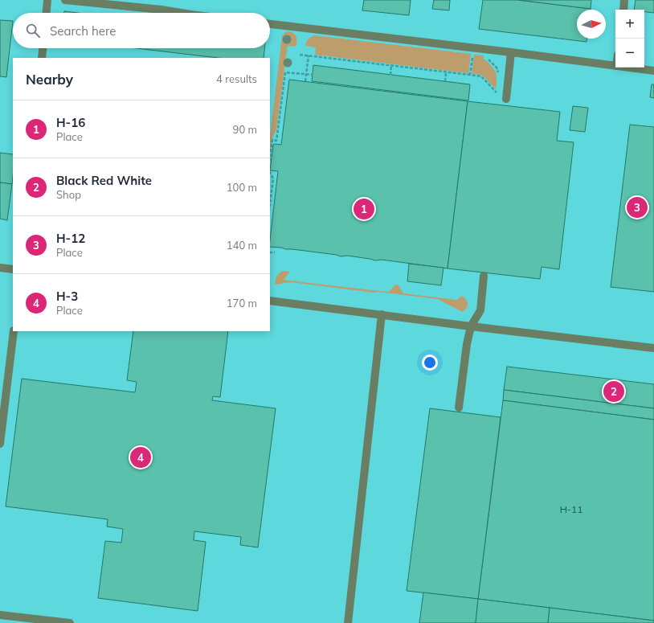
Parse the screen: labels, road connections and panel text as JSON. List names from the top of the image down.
{
  "house_numbers": ["H-11"],
  "north": "right",
  "page": {
    "map_buttons": ["+", "−"],
    "search": "Search here",
    "heading": ["Nearby", "4 results"],
    "list": [
      {
        "mark": "1",
        "name": "H-16",
        "note": "Place",
        "value": "90 m"
      },
      {
        "mark": "2",
        "name": "Black Red White",
        "note": "Shop",
        "value": "100 m"
      },
      {
        "mark": "3",
        "name": "H-12",
        "note": "Place",
        "value": "140 m"
      },
      {
        "mark": "4",
        "name": "H-3",
        "note": "Place",
        "value": "170 m"
      }
    ],
    "pins": [
      "3",
      "1",
      "2",
      "4"
    ]
  }
}
